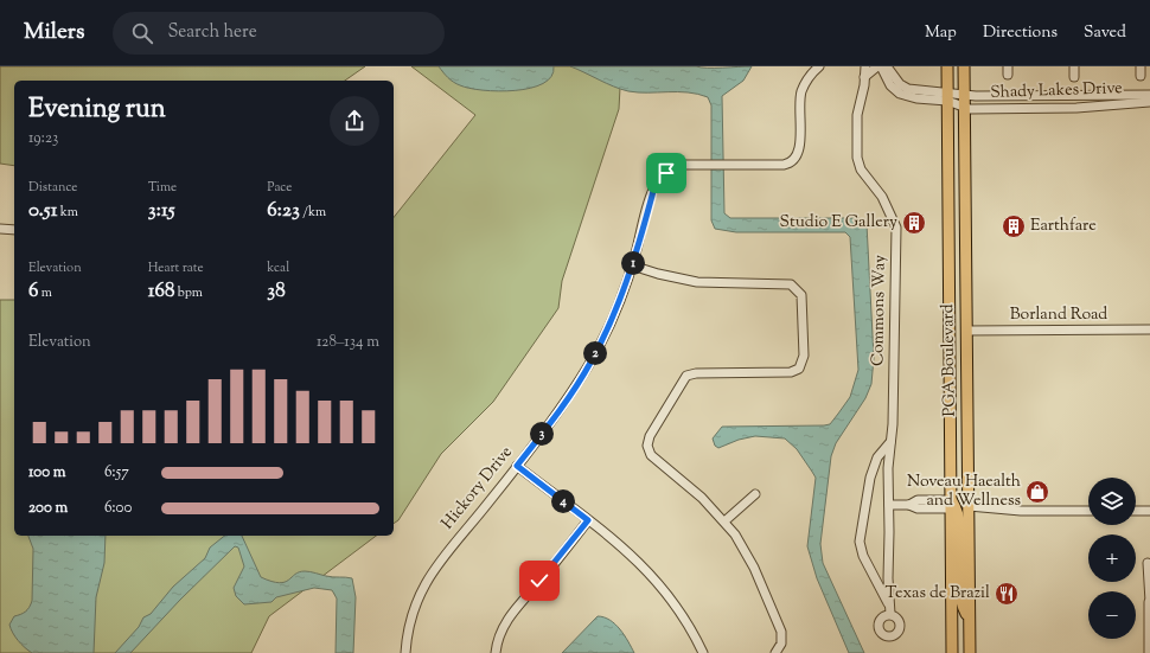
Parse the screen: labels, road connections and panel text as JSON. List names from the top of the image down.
{
  "streets": {
    "main road": ["PGA Boulevard"],
    "street": [
      "Shady Lakes Drive",
      "Commons Way",
      "Borland Road",
      "Hickory Drive"
    ]
  },
  "crossings": [
    ["Shady Lakes Drive", "PGA Boulevard"],
    ["Borland Road", "PGA Boulevard"]
  ],
  "places": {
    "building": ["Studio E Gallery", "Earthfare"],
    "shop": ["Noveau Haealth and Wellness"],
    "restaurant": ["Texas de Brazil"]
  },
  "page": {
    "header": "Milers",
    "search": "Search here",
    "nav": ["Map", "Directions", "Saved"],
    "heading": ["Evening run", "19:23"],
    "stats": [
      ["Distance", "0.51 km"],
      ["Time", "3:15"],
      ["Pace", "6:23 /km"],
      ["Elevation", "6 m"],
      ["Heart rate", "168 bpm"],
      ["kcal", "38"]
    ],
    "pins": [
      "1",
      "2",
      "3",
      "4"
    ],
    "chart": ["Elevation", "128–134 m"],
    "list": [
      {
        "name": "100 m",
        "note": "6:57"
      },
      {
        "name": "200 m",
        "note": "6:00"
      }
    ],
    "map_buttons": ["+", "−"]
  }
}
